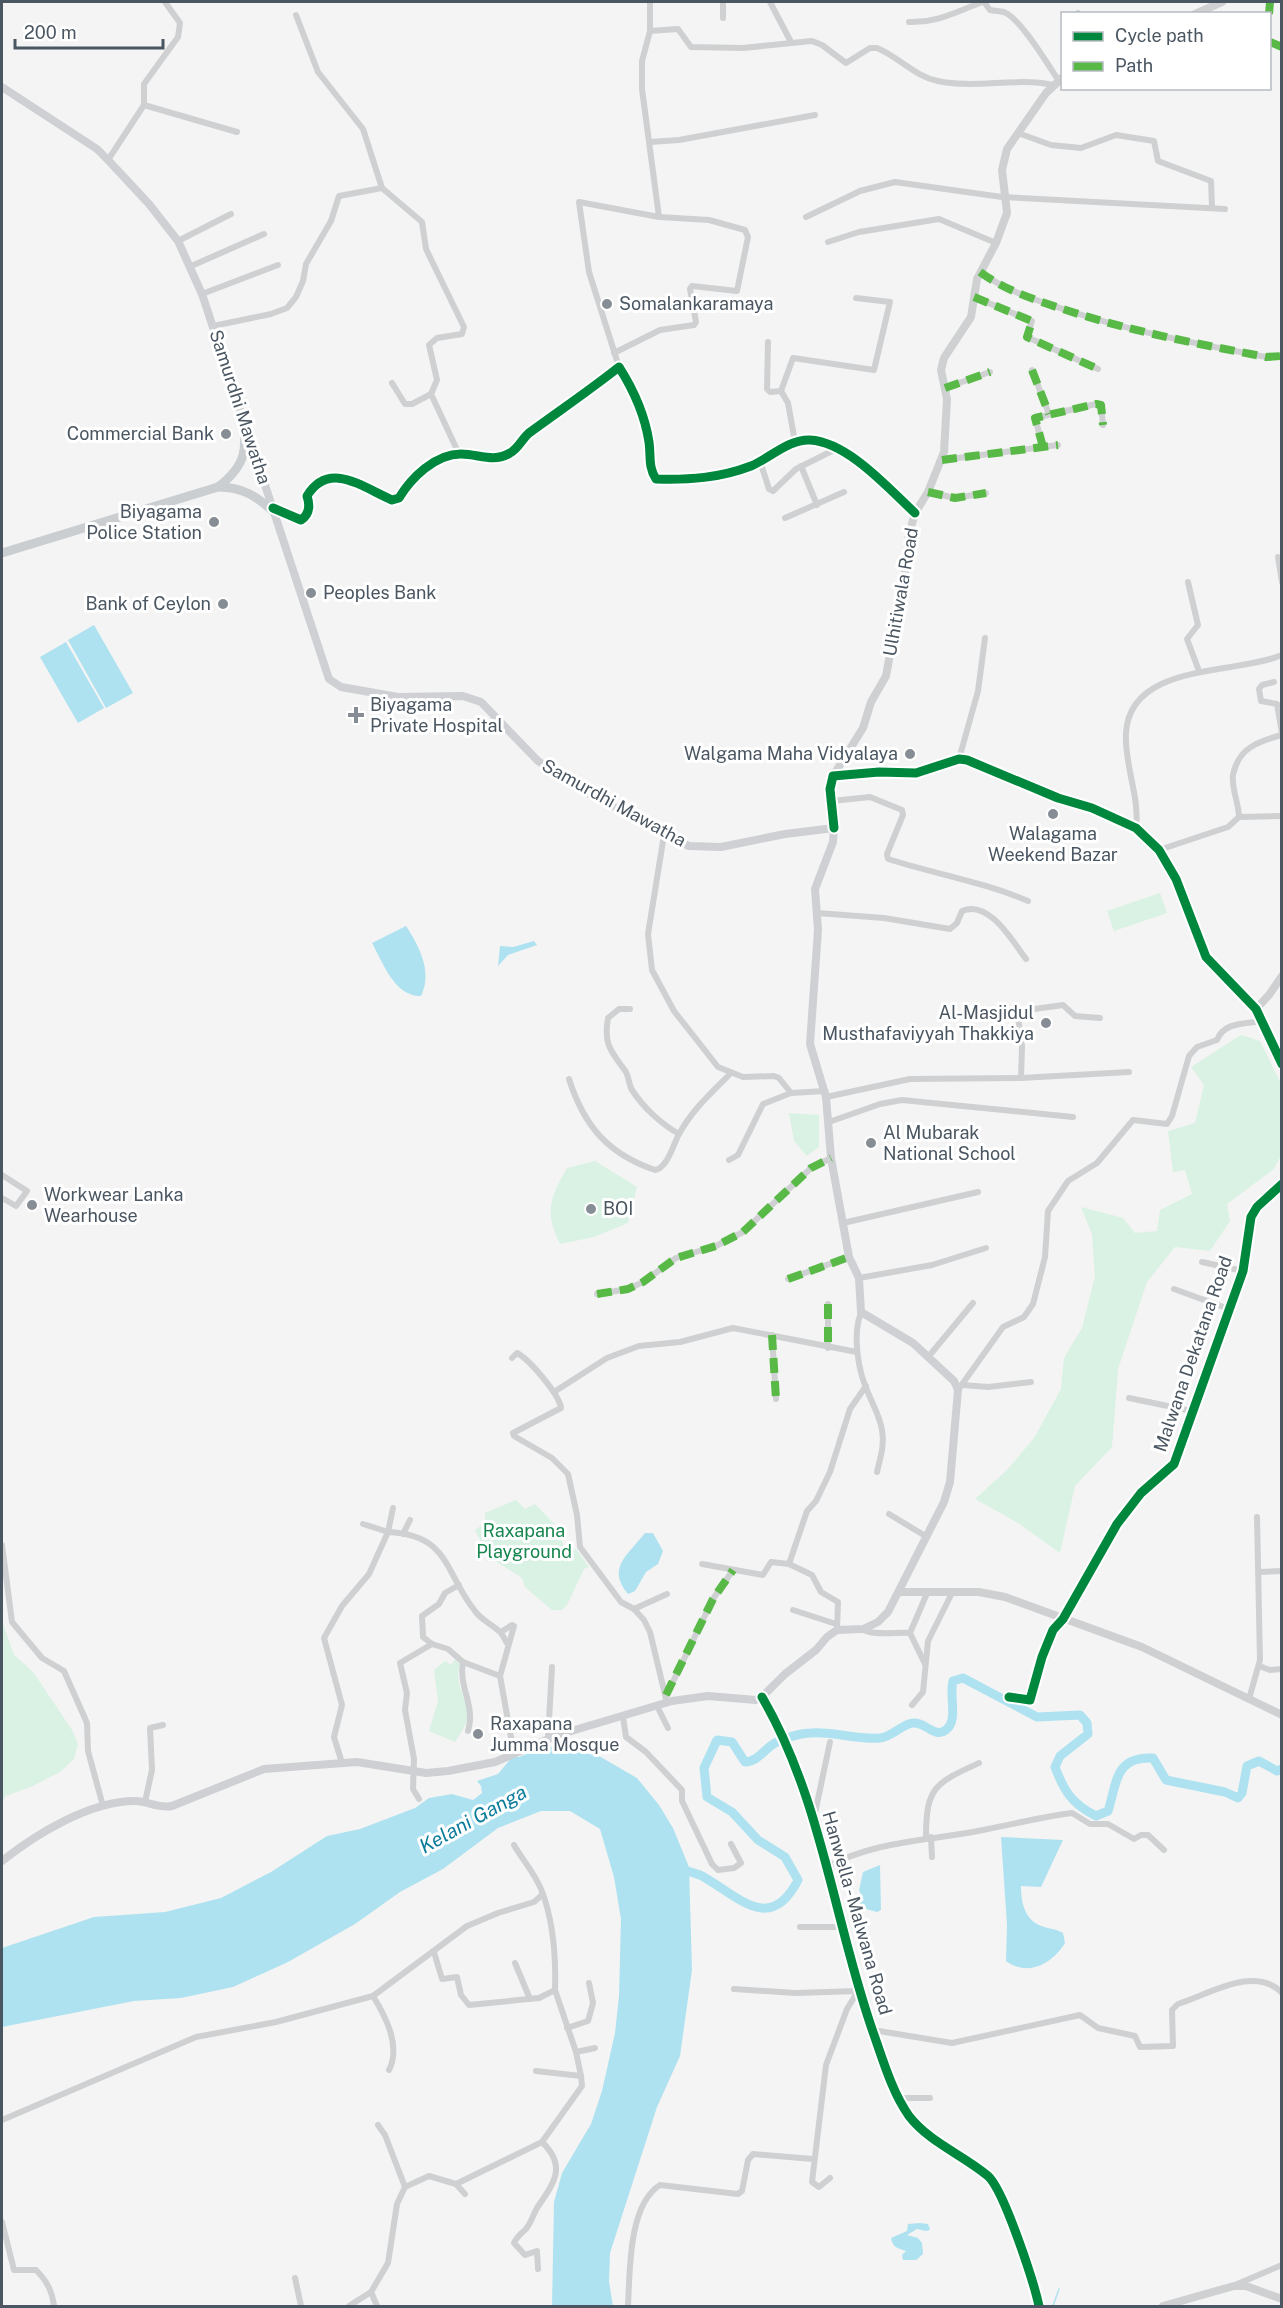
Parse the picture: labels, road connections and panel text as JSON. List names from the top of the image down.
{
  "streets": {
    "main road": ["Samurdhi Mawatha"],
    "street": ["Ulhitiwala Road", "Malwana Dekatana Road", "Hanwella - Malwana Road"]
  },
  "water": ["Kelani Ganga"],
  "parks": ["Raxapana Playground"],
  "places": {
    "other": [
      "Somalankaramaya",
      "Commercial Bank",
      "Biyagama Police Station",
      "Peoples Bank",
      "Bank of Ceylon",
      "Walgama Maha Vidyalaya",
      "Walagama Weekend Bazar",
      "Al-Masjidul Musthafaviyyah Thakkiya",
      "Al Mubarak National School",
      "Workwear Lanka Wearhouse",
      "BOI",
      "Raxapana Jumma Mosque"
    ],
    "health": ["Biyagama Private Hospital"]
  },
  "legend": ["Cycle path", "Path"],
  "scale_bar": "200 m"
}
